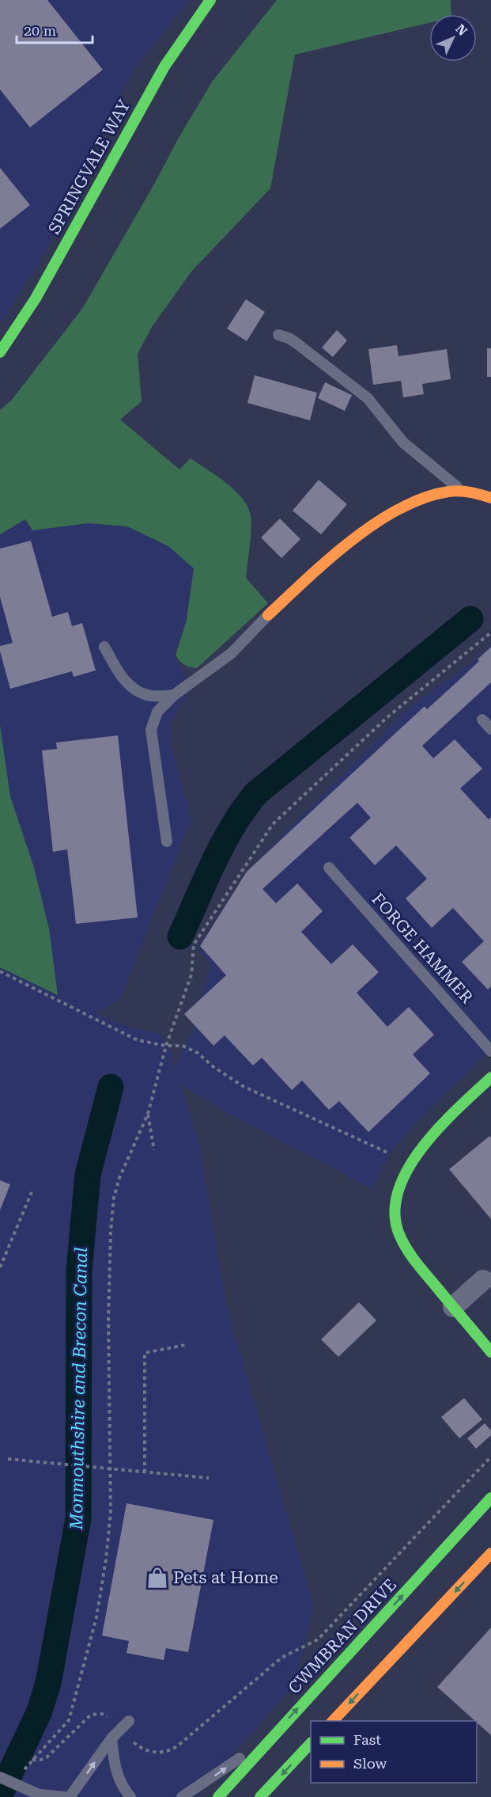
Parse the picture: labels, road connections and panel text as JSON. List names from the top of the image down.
{
  "streets": {
    "street": ["SPRINGVALE WAY", "CWMBRAN DRIVE"],
    "lane": ["FORGE HAMMER"]
  },
  "water": ["Monmouthshire and Brecon Canal"],
  "places": {
    "shop": ["Pets at Home"]
  },
  "legend": ["Fast", "Slow"],
  "scale_bar": "20 m",
  "north": "top right"
}
